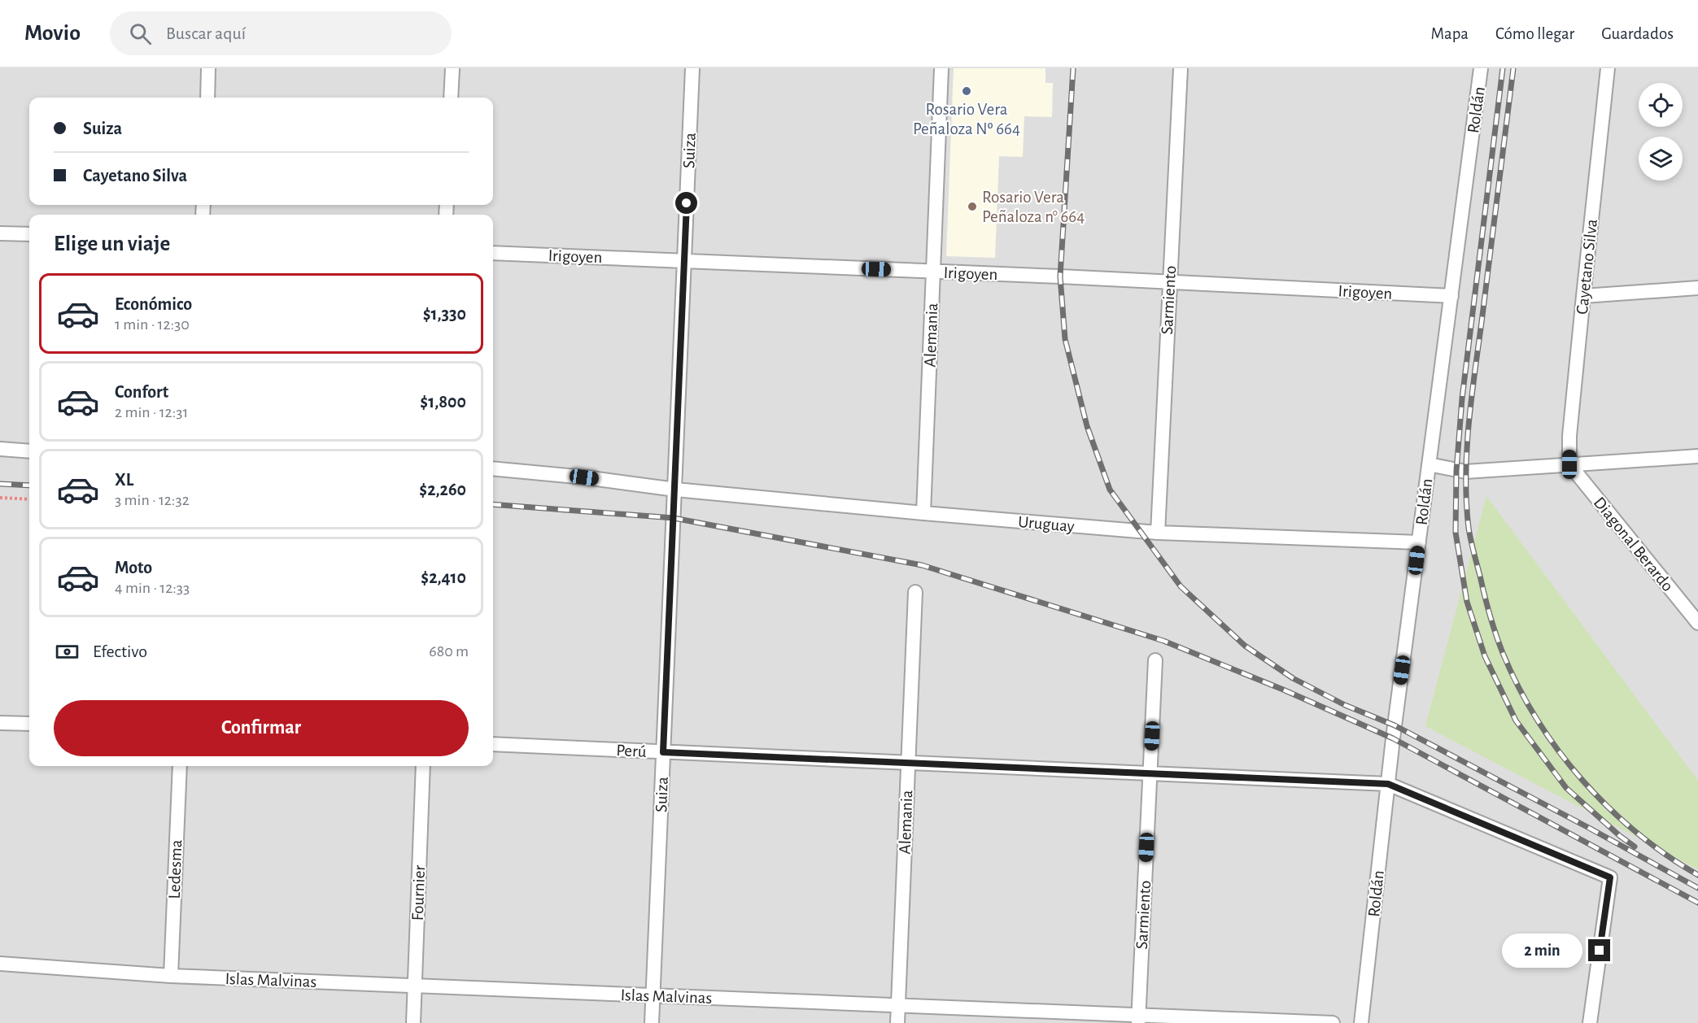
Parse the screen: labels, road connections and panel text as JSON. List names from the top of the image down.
{
  "streets": {
    "street": [
      "Roldán",
      "Suiza",
      "Irigoyen",
      "Cayetano Silva",
      "Sarmiento",
      "Alemania",
      "Uruguay",
      "Diagonal Berardo",
      "Perú",
      "Ledesma",
      "Fournier",
      "Islas Malvinas"
    ]
  },
  "crossings": [
    ["Roldán", "Irigoyen"],
    ["Roldán", "Uruguay"],
    ["Roldán", "Perú"],
    ["Suiza", "Irigoyen"],
    ["Suiza", "Uruguay"],
    ["Suiza", "Perú"],
    ["Suiza", "Islas Malvinas"],
    ["Irigoyen", "Sarmiento"],
    ["Irigoyen", "Alemania"],
    ["Cayetano Silva", "Diagonal Berardo"],
    ["Sarmiento", "Uruguay"],
    ["Sarmiento", "Perú"],
    ["Sarmiento", "Islas Malvinas"],
    ["Alemania", "Uruguay"],
    ["Alemania", "Perú"],
    ["Alemania", "Islas Malvinas"],
    ["Ledesma", "Islas Malvinas"],
    ["Fournier", "Islas Malvinas"]
  ],
  "places": ["Rosario Vera Peñaloza Nº 664", "Rosario Vera Peñaloza n° 664"],
  "page": {
    "header": "Movio",
    "search": "Buscar aquí",
    "nav": ["Mapa", "Cómo llegar", "Guardados"],
    "banner": ["Suiza", "Cayetano Silva"],
    "heading": "Elige un viaje",
    "list": [
      {
        "name": "Económico",
        "note": "1 min · 12:30",
        "value": "$1,330"
      },
      {
        "name": "Confort",
        "note": "2 min · 12:31",
        "value": "$1,800"
      },
      {
        "name": "XL",
        "note": "3 min · 12:32",
        "value": "$2,260"
      },
      {
        "name": "Moto",
        "note": "4 min · 12:33",
        "value": "$2,410"
      }
    ],
    "pay": ["Efectivo", "680 m"],
    "buttons": "Confirmar",
    "bubble": "2 min"
  }
}
